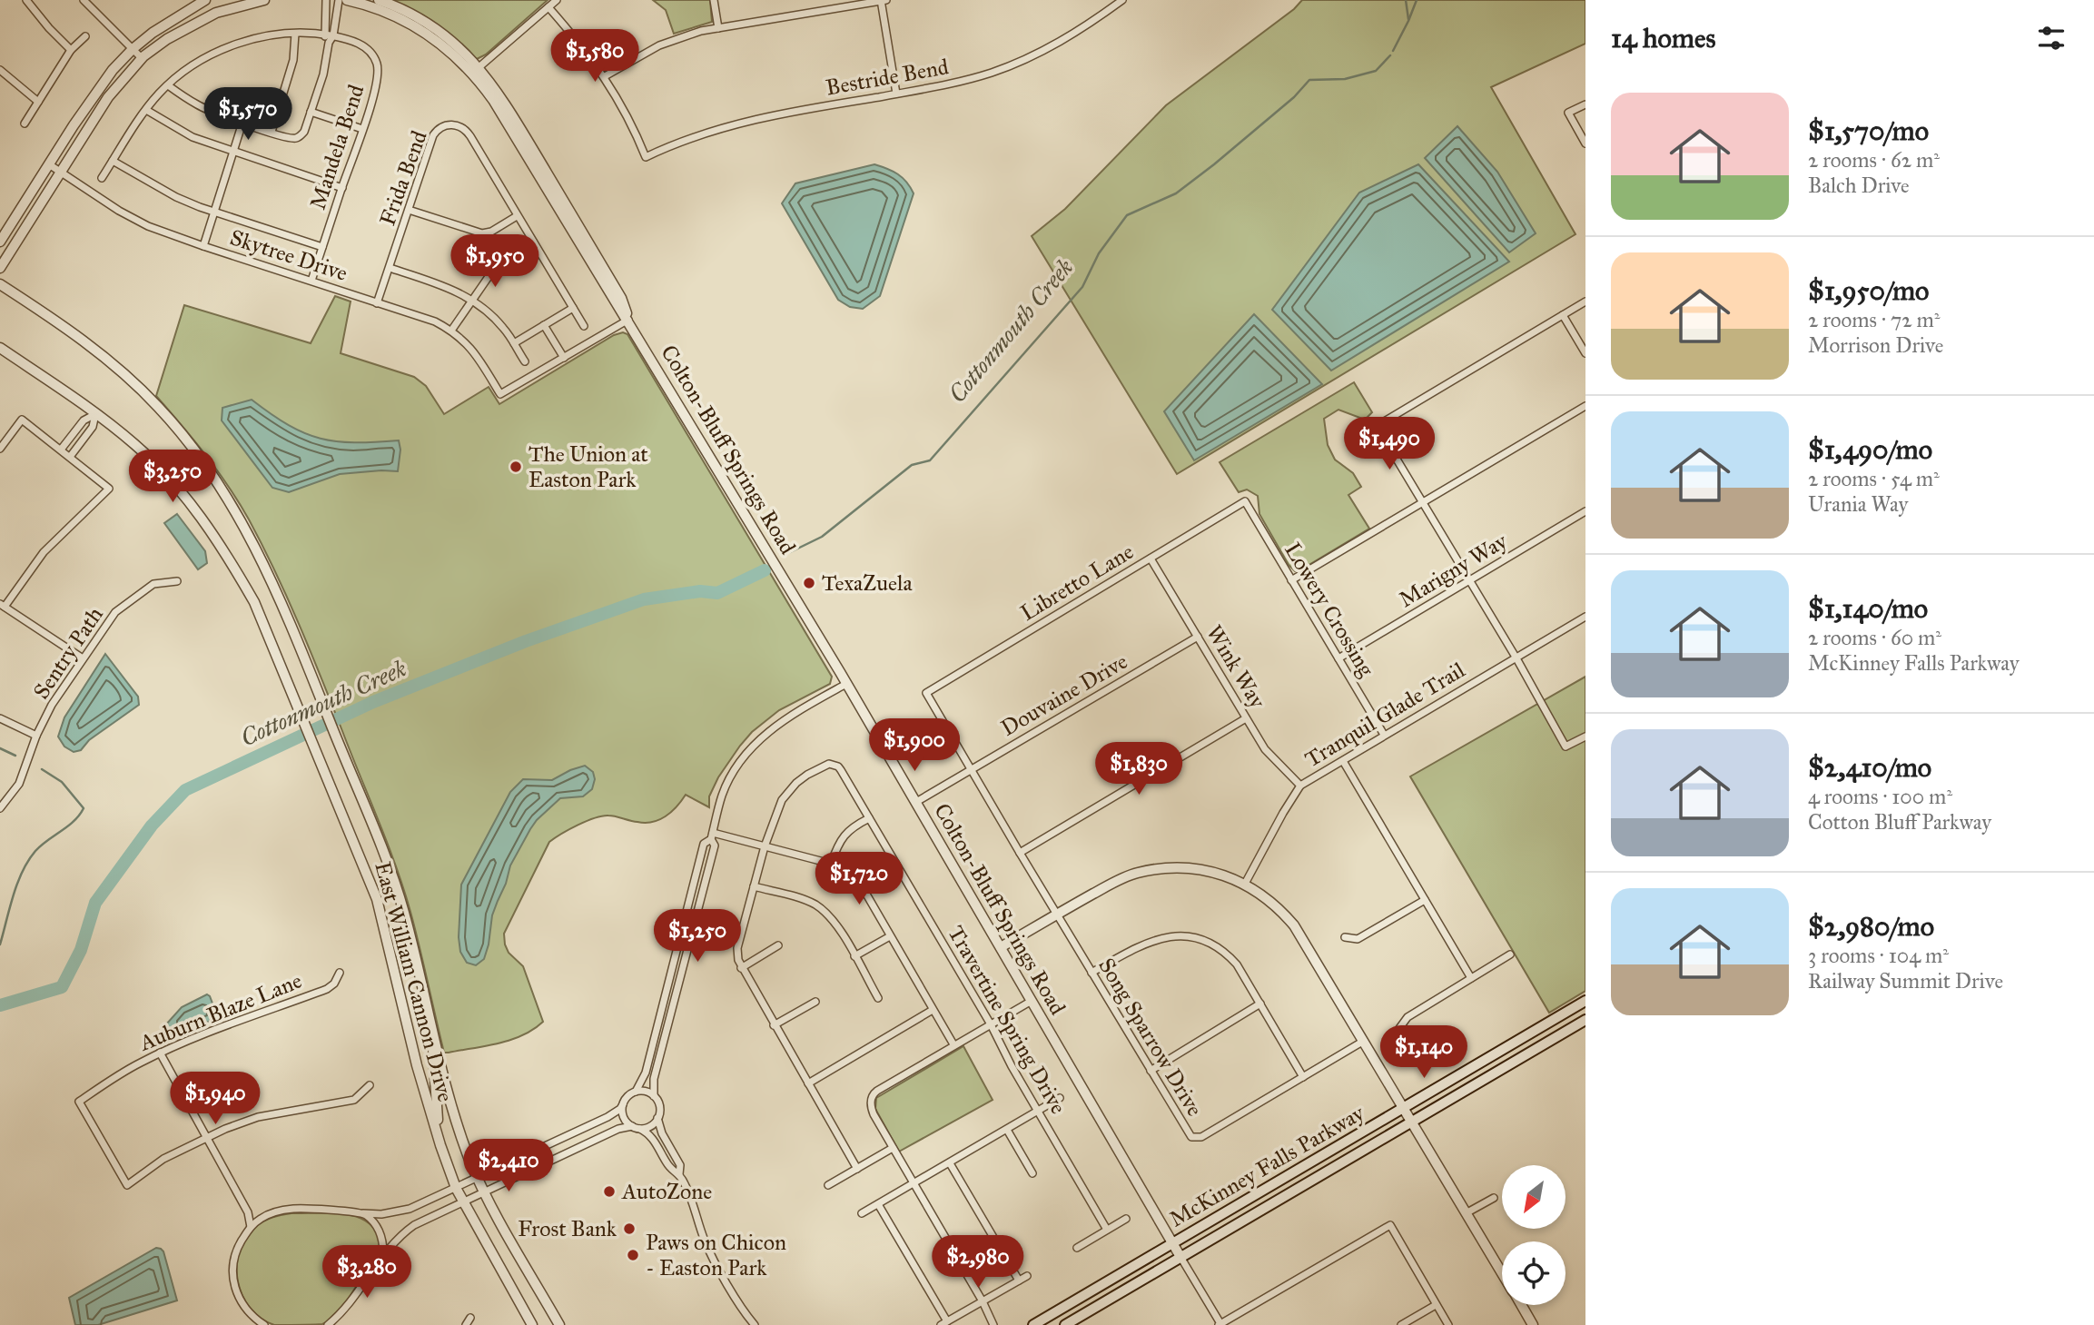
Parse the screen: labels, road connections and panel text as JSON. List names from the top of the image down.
{
  "streets": {
    "main road": ["McKinney Falls Parkway"],
    "street": [
      "Bestride Bend",
      "Mandela Bend",
      "Frida Bend",
      "Skytree Drive",
      "Colton-Bluff Springs Road",
      "Marigny Way",
      "Libretto Lane",
      "Lowery Crossing",
      "Sentry Path",
      "Wink Way",
      "Douvaine Drive",
      "Tranquil Glade Trail",
      "East William Cannon Drive",
      "Auburn Blaze Lane",
      "Travertine Spring Drive",
      "Song Sparrow Drive"
    ]
  },
  "crossings": [
    ["Mandela Bend", "Skytree Drive"],
    ["Frida Bend", "Skytree Drive"],
    ["Colton-Bluff Springs Road", "Douvaine Drive"],
    ["Colton-Bluff Springs Road", "McKinney Falls Parkway"],
    ["Marigny Way", "Lowery Crossing"],
    ["Libretto Lane", "Lowery Crossing"],
    ["Libretto Lane", "Wink Way"],
    ["Libretto Lane", "Song Sparrow Drive"],
    ["Lowery Crossing", "Tranquil Glade Trail"],
    ["Wink Way", "Douvaine Drive"],
    ["Wink Way", "Tranquil Glade Trail"],
    ["Douvaine Drive", "Song Sparrow Drive"]
  ],
  "water": ["Cottonmouth Creek"],
  "places": [
    "The Union at Easton Park",
    "TexaZuela",
    "AutoZone",
    "Frost Bank",
    "Paws on Chicon - Easton Park"
  ],
  "north": "bottom left",
  "page": {
    "heading": "14 homes",
    "price": [
      "$1,580",
      "$1,570",
      "$1,950",
      "$1,490",
      "$3,250",
      "$1,900",
      "$1,830",
      "$1,720",
      "$1,250",
      "$1,140",
      "$1,940",
      "$2,410",
      "$2,980",
      "$3,280"
    ],
    "list": [
      {
        "name": "$1,570/mo",
        "note": "2 rooms · 62 m² · Balch Drive"
      },
      {
        "name": "$1,950/mo",
        "note": "2 rooms · 72 m² · Morrison Drive"
      },
      {
        "name": "$1,490/mo",
        "note": "2 rooms · 54 m² · Urania Way"
      },
      {
        "name": "$1,140/mo",
        "note": "2 rooms · 60 m² · McKinney Falls Parkway"
      },
      {
        "name": "$2,410/mo",
        "note": "4 rooms · 100 m² · Cotton Bluff Parkway"
      },
      {
        "name": "$2,980/mo",
        "note": "3 rooms · 104 m² · Railway Summit Drive"
      }
    ]
  }
}
